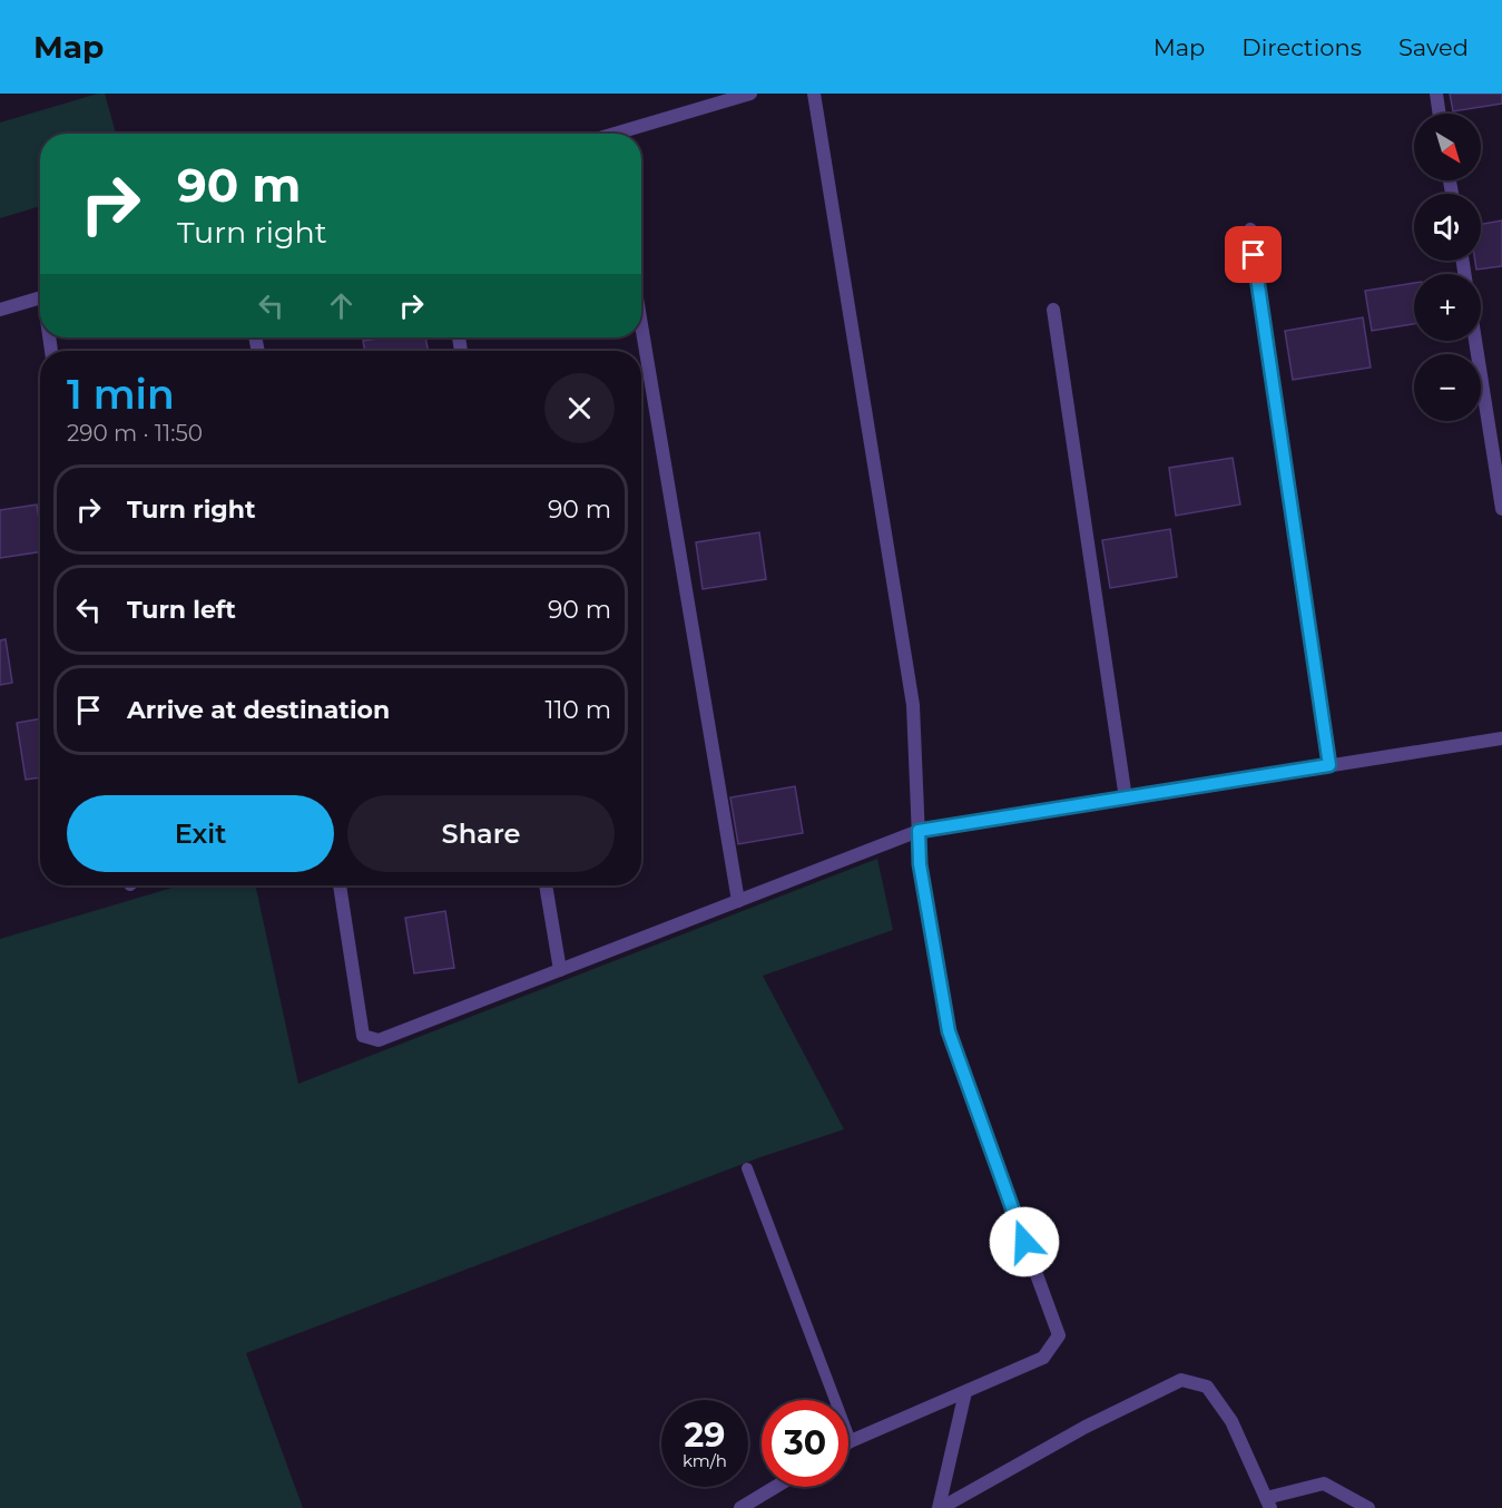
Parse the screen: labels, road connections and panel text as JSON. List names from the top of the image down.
{
  "north": "bottom right",
  "page": {
    "header": "Map",
    "nav": ["Map", "Directions", "Saved"],
    "map_buttons": ["+", "−"],
    "turn": ["90 m", "Turn right"],
    "heading": ["1 min", "290 m · 11:50"],
    "list": [
      {
        "name": "Turn right",
        "value": "90 m"
      },
      {
        "name": "Turn left",
        "value": "90 m"
      },
      {
        "name": "Arrive at destination",
        "value": "110 m"
      }
    ],
    "buttons": ["Exit", "Share"],
    "speed": "29 km/h",
    "limit": "30"
  }
}
